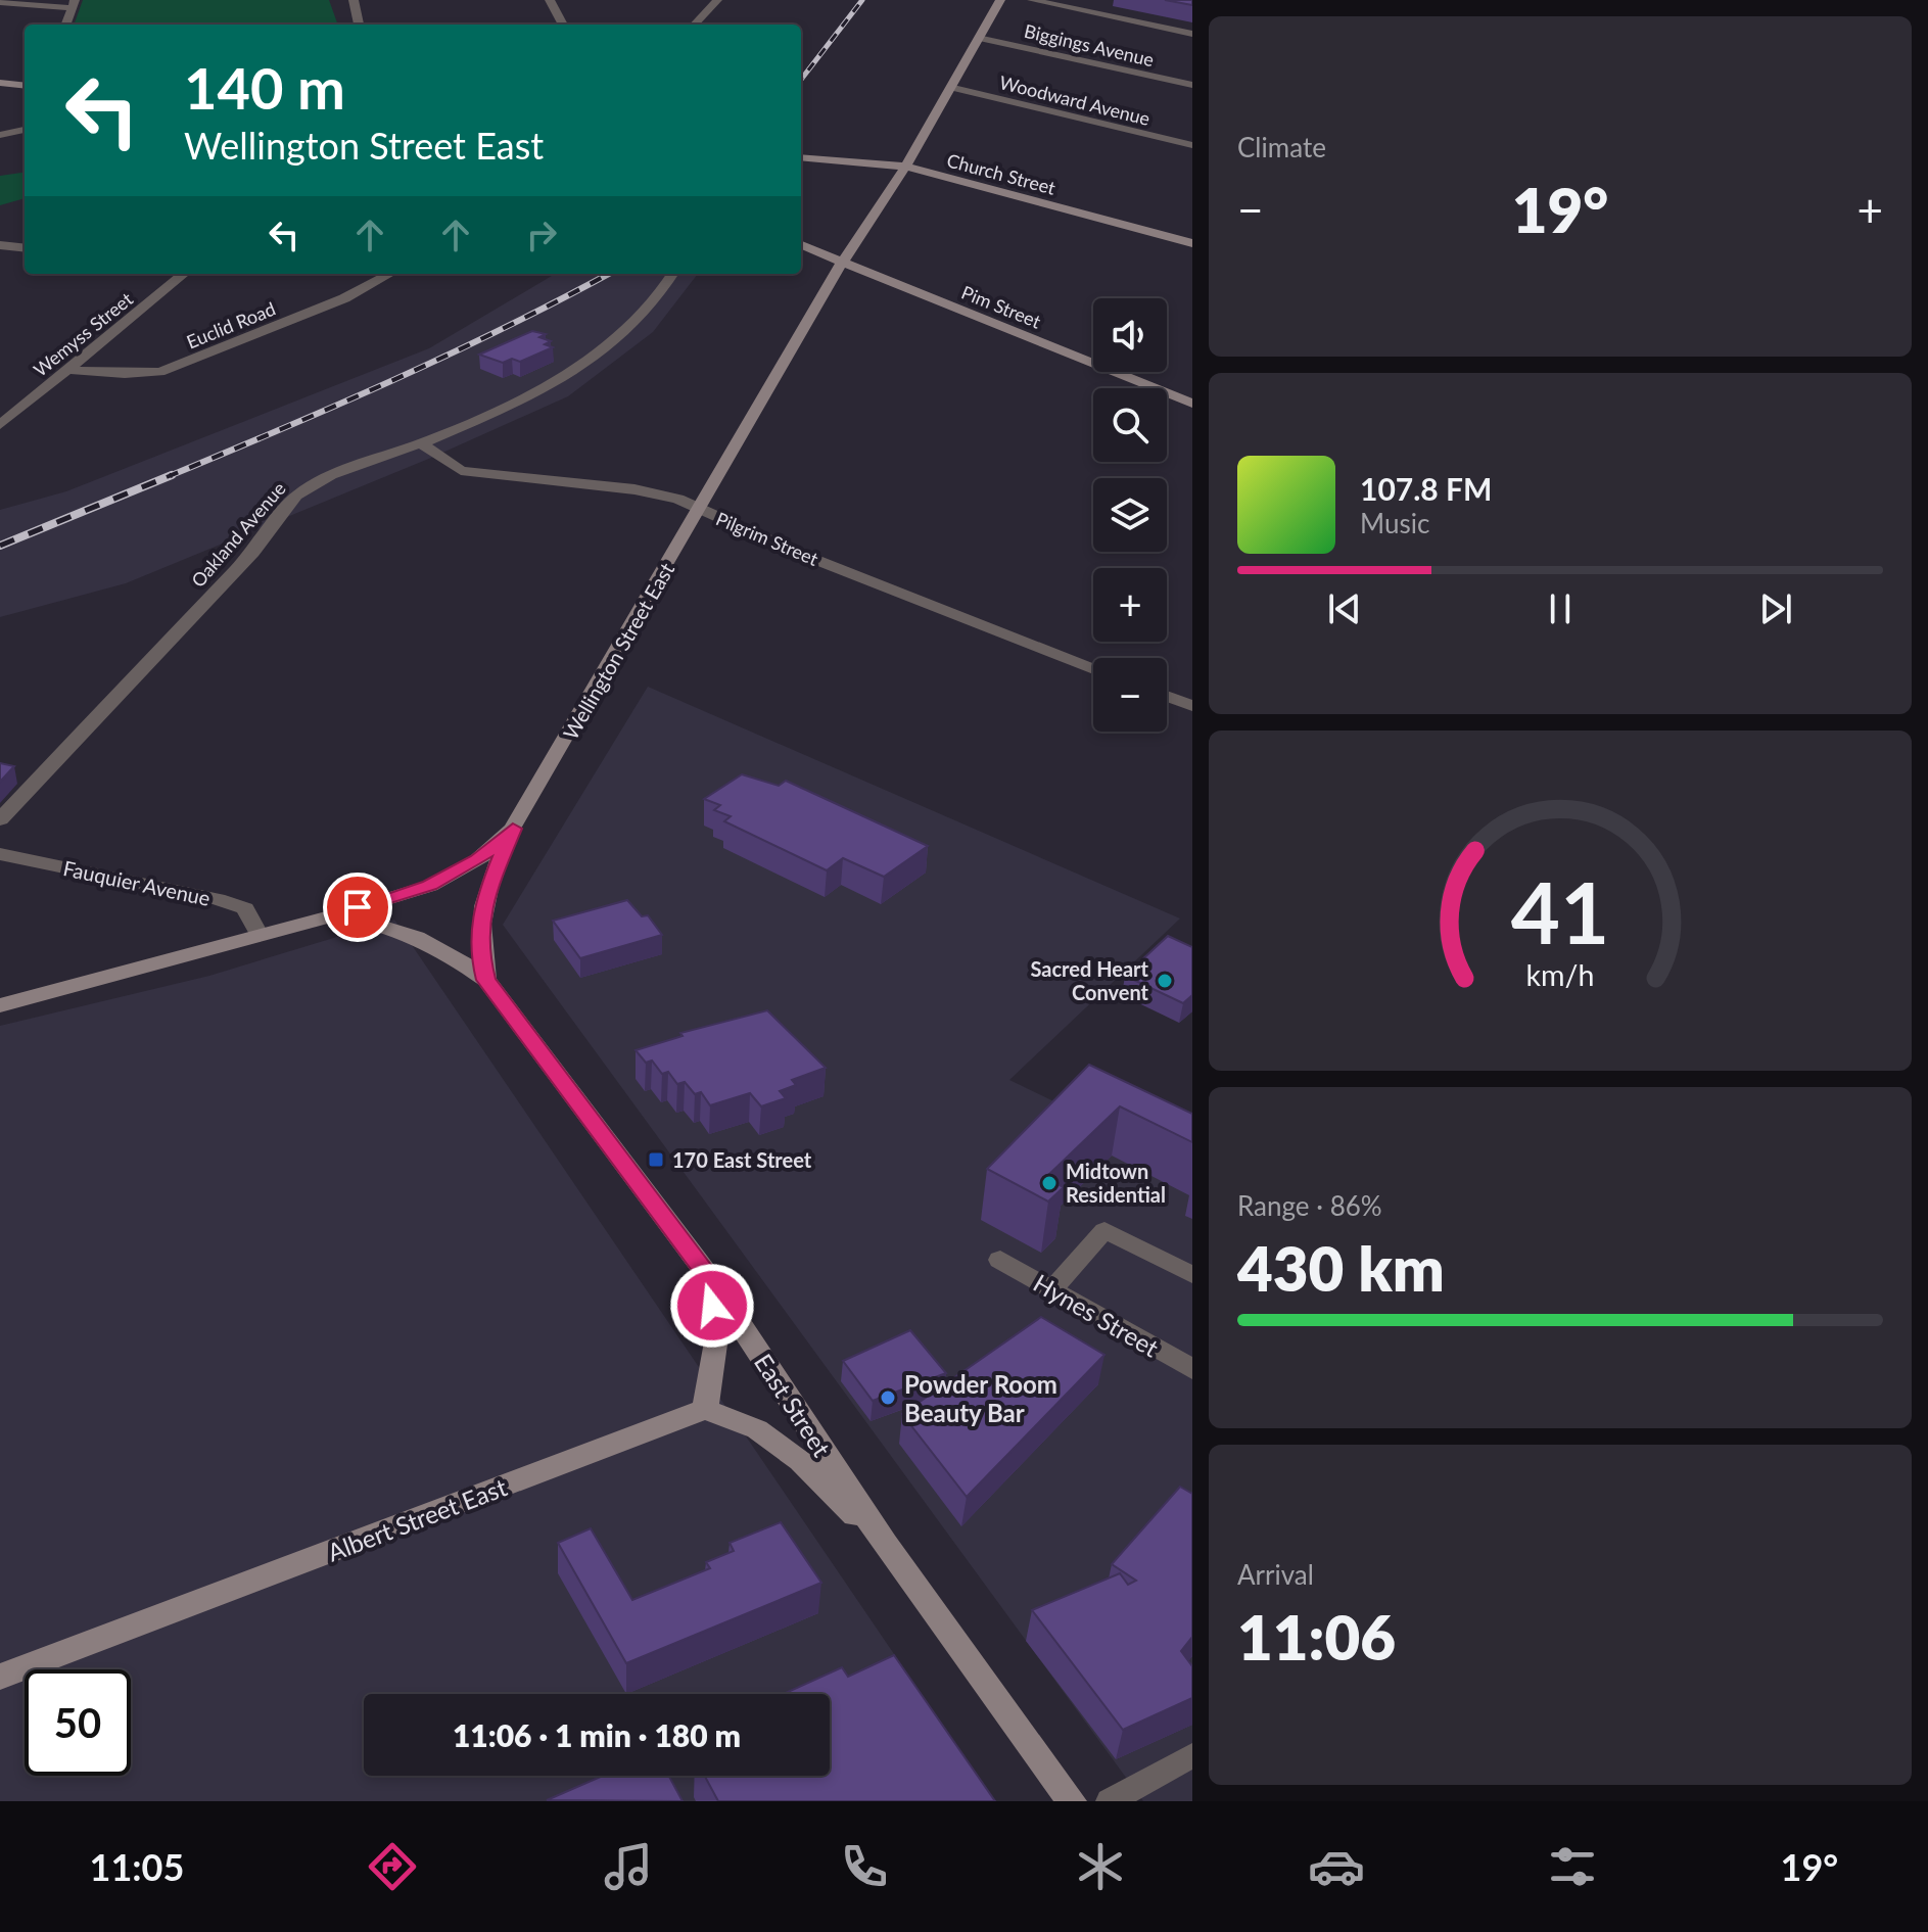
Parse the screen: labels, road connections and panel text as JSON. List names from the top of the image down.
{
  "streets": {
    "main road": [
      "Church Street",
      "Pim Street",
      "Wellington Street East",
      "East Street",
      "Albert Street East"
    ],
    "street": [
      "Biggings Avenue",
      "Woodward Avenue",
      "Euclid Road",
      "Wemyss Street",
      "Oakland Avenue",
      "Pilgrim Street",
      "Fauquier Avenue",
      "Hynes Street"
    ]
  },
  "crossings": [
    ["Biggings Avenue", "Wellington Street East"],
    ["Woodward Avenue", "Wellington Street East"],
    ["Church Street", "Wellington Street East"],
    ["Pim Street", "Wellington Street East"],
    ["Euclid Road", "Wemyss Street"],
    ["Oakland Avenue", "Pilgrim Street"],
    ["Pilgrim Street", "Wellington Street East"],
    ["Wellington Street East", "Fauquier Avenue"],
    ["Wellington Street East", "East Street"]
  ],
  "places": {
    "other": ["Sacred Heart Convent", "Midtown Residential", "Powder Room Beauty Bar"],
    "transit": ["170 East Street"]
  },
  "page": {
    "tile": [
      "Climate",
      ["Range · 86%", "430 km"],
      ["Arrival", "11:06"]
    ],
    "turn": ["140 m", "Wellington Street East"],
    "heat": ["−", "19°", "+"],
    "map_buttons": ["+", "−"],
    "song": ["107.8 FM", "Music"],
    "limit": "50",
    "trip": "11:06 · 1 min · 180 m",
    "tabs": ["11:05", "19°"],
    "gauge": ["41", "km/h"]
  }
}
